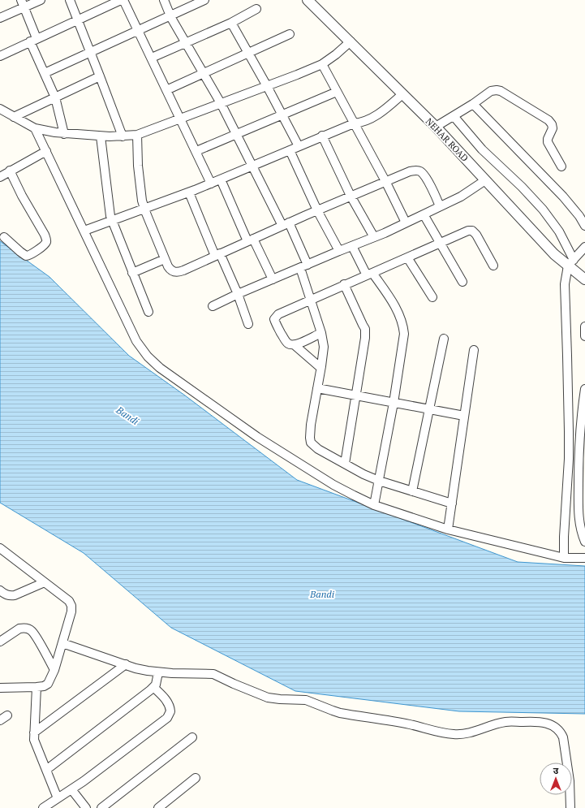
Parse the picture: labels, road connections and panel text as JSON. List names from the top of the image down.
{
  "streets": {
    "street": ["NEHAR ROAD"]
  },
  "water": ["Bandi"],
  "north": "top"
}
